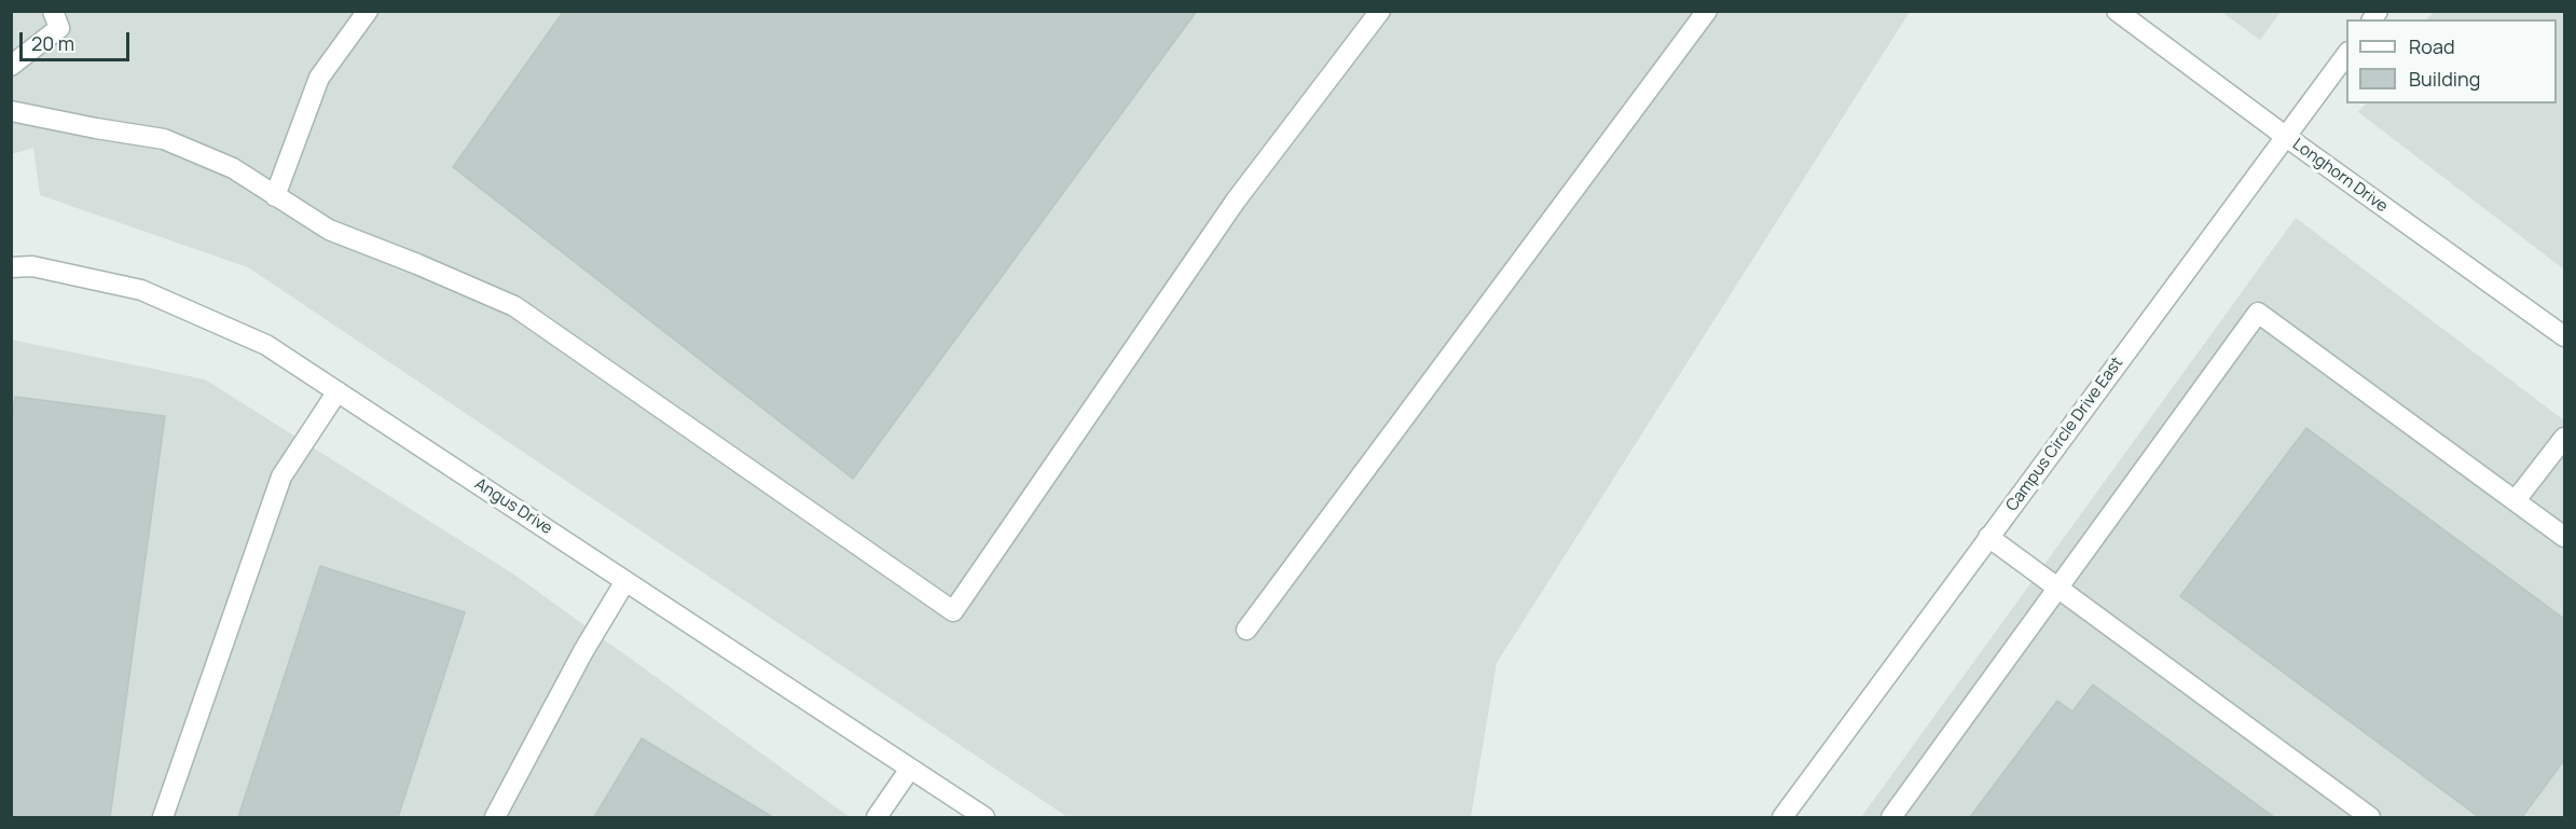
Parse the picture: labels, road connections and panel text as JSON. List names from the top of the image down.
{
  "streets": {
    "street": ["Longhorn Drive", "Campus Circle Drive East", "Angus Drive"]
  },
  "crossings": [
    ["Longhorn Drive", "Campus Circle Drive East"]
  ],
  "legend": ["Road", "Building"],
  "scale_bar": "20 m"
}
